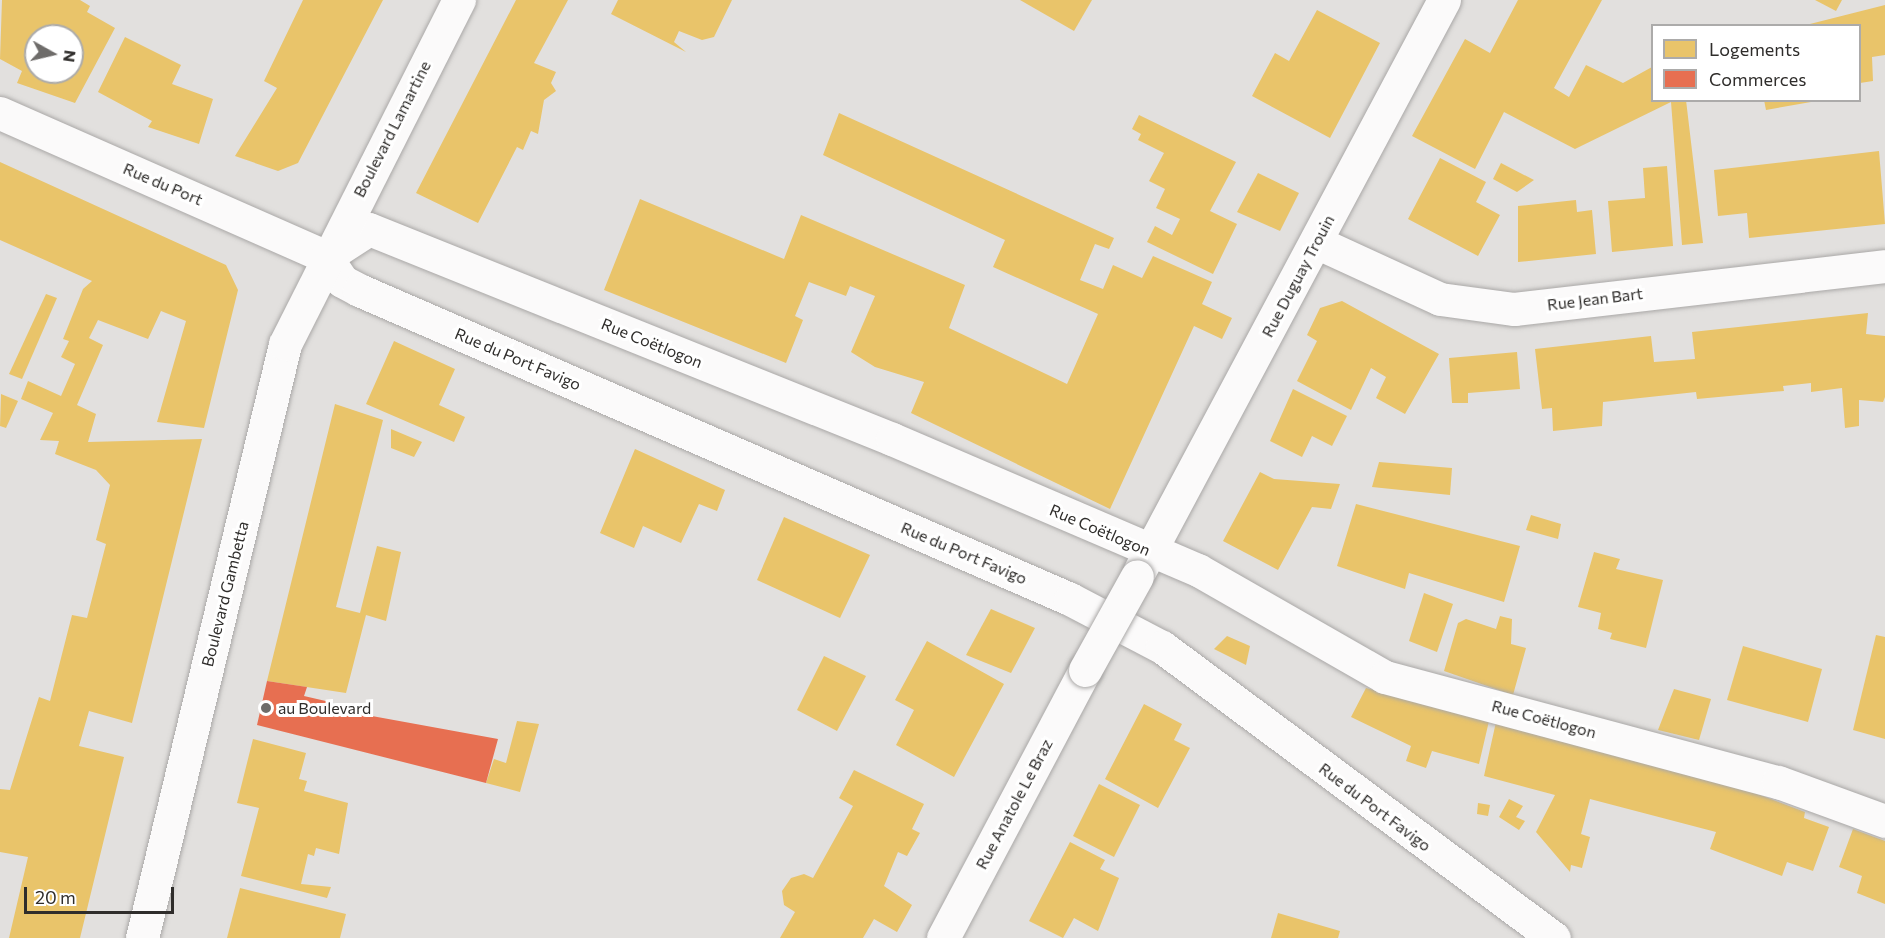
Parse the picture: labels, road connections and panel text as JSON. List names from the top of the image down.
{
  "streets": {
    "street": [
      "Boulevard Lamartine",
      "Rue du Port",
      "Rue Duguay Trouin",
      "Rue Jean Bart",
      "Rue Coëtlogon",
      "Rue du Port Favigo",
      "Boulevard Gambetta",
      "Rue Anatole Le Braz"
    ]
  },
  "crossings": [
    ["Boulevard Lamartine", "Rue du Port"],
    ["Boulevard Lamartine", "Rue Coëtlogon"],
    ["Boulevard Lamartine", "Rue du Port Favigo"],
    ["Boulevard Lamartine", "Boulevard Gambetta"],
    ["Rue du Port", "Rue Coëtlogon"],
    ["Rue du Port", "Rue du Port Favigo"],
    ["Rue du Port", "Boulevard Gambetta"],
    ["Rue Duguay Trouin", "Rue Jean Bart"],
    ["Rue Duguay Trouin", "Rue Coëtlogon"],
    ["Rue Duguay Trouin", "Rue Anatole Le Braz"],
    ["Rue Coëtlogon", "Rue du Port Favigo"],
    ["Rue Coëtlogon", "Boulevard Gambetta"],
    ["Rue du Port Favigo", "Boulevard Gambetta"]
  ],
  "places": ["au Boulevard"],
  "legend": ["Logements", "Commerces"],
  "scale_bar": "20 m",
  "north": "right"
}
